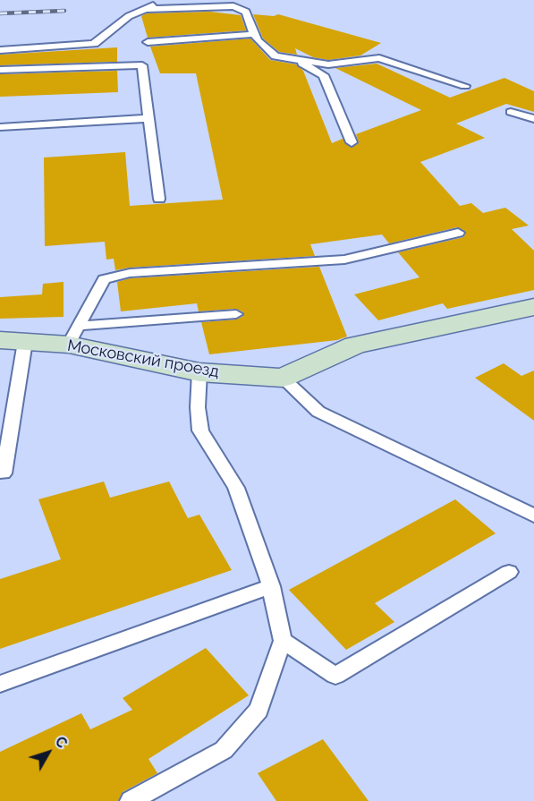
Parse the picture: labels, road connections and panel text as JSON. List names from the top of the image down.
{
  "streets": {
    "street": ["Московский проезд"]
  },
  "north": "top right"
}
